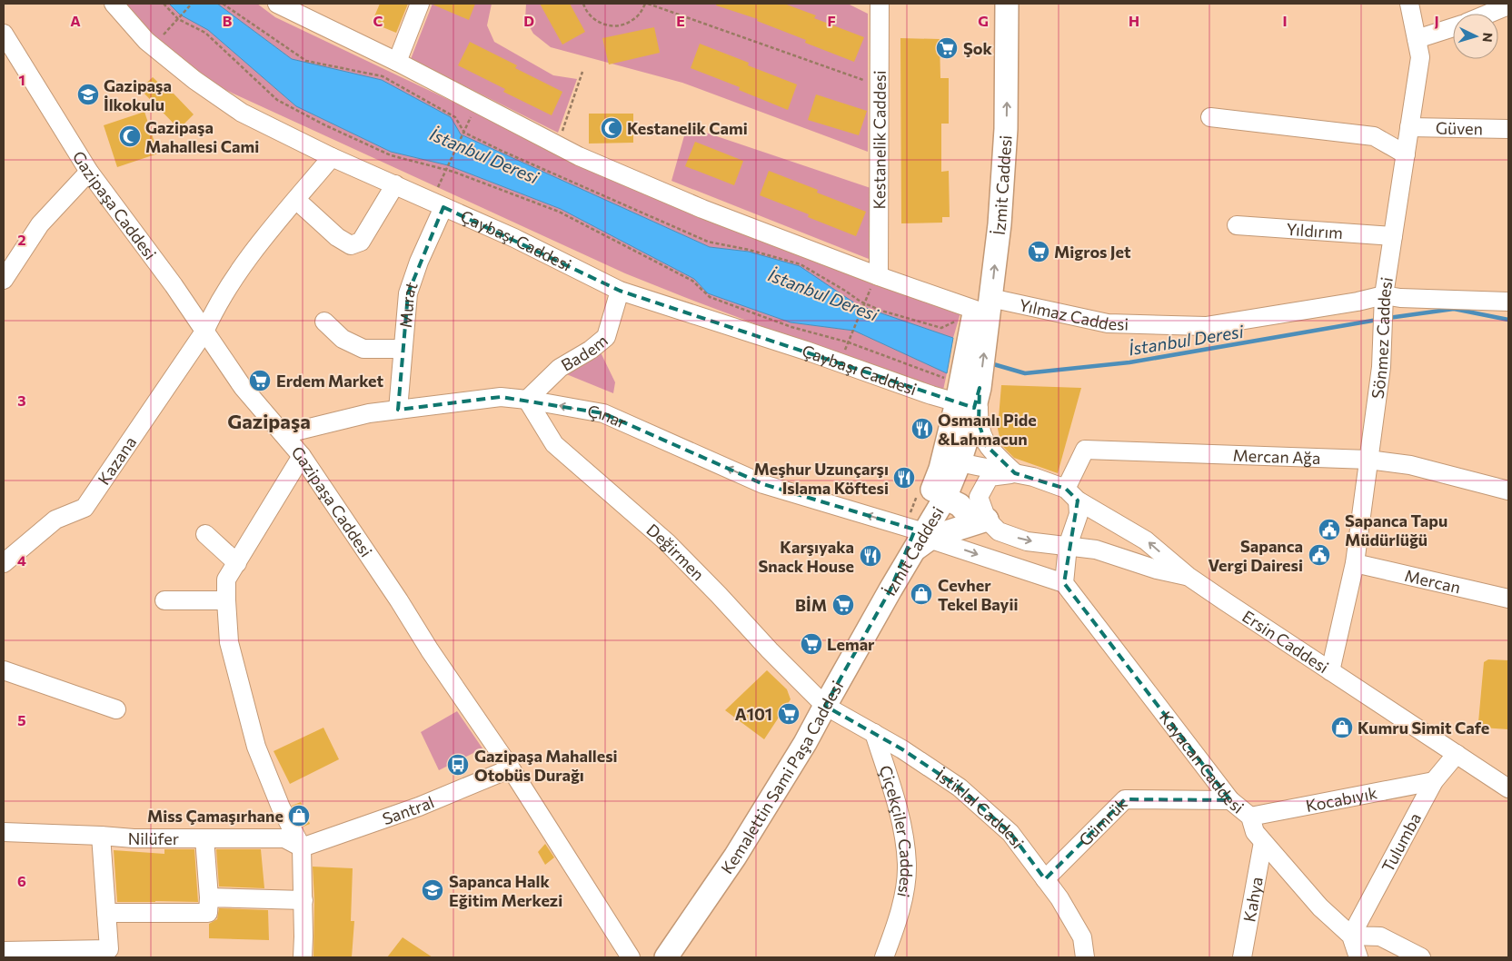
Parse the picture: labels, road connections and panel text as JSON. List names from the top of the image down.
{
  "streets": {
    "main road": ["İzmit Caddesi", "Kemalettin Sami Paşa Caddesi"],
    "street": [
      "Güven",
      "Kestanelik Caddesi",
      "Gazipaşa Caddesi",
      "Yıldırım",
      "Çaybaşı Caddesi",
      "Murat",
      "Yılmaz Caddesi",
      "Sönmez Caddesi",
      "Badem",
      "Çınar",
      "Mercan Ağa",
      "Kazana",
      "Değirmen",
      "Mercan",
      "Ersin Caddesi",
      "Kayacan Caddesi",
      "Kocabıyık",
      "Santral",
      "İstiklal Caddesi",
      "Gümrük",
      "Çiçekçiler Caddesi",
      "Nilüfer",
      "Tulumba",
      "Kahya"
    ]
  },
  "crossings": [
    ["Güven", "Sönmez Caddesi"],
    ["Kestanelik Caddesi", "Yılmaz Caddesi"],
    ["İzmit Caddesi", "Çaybaşı Caddesi"],
    ["İzmit Caddesi", "Yılmaz Caddesi"],
    ["İzmit Caddesi", "Çınar"],
    ["İzmit Caddesi", "Kemalettin Sami Paşa Caddesi"],
    ["Gazipaşa Caddesi", "Çınar"],
    ["Gazipaşa Caddesi", "Kazana"],
    ["Gazipaşa Caddesi", "Santral"],
    ["Yıldırım", "Sönmez Caddesi"],
    ["Çaybaşı Caddesi", "Murat"],
    ["Çaybaşı Caddesi", "Badem"],
    ["Çaybaşı Caddesi", "Kazana"],
    ["Murat", "Çınar"],
    ["Yılmaz Caddesi", "Sönmez Caddesi"],
    ["Sönmez Caddesi", "Mercan Ağa"],
    ["Sönmez Caddesi", "Mercan"],
    ["Sönmez Caddesi", "Ersin Caddesi"],
    ["Badem", "Çınar"],
    ["Badem", "Değirmen"],
    ["Çınar", "Değirmen"],
    ["Mercan Ağa", "Ersin Caddesi"],
    ["Değirmen", "Kemalettin Sami Paşa Caddesi"],
    ["Değirmen", "İstiklal Caddesi"],
    ["Ersin Caddesi", "Tulumba"],
    ["Kayacan Caddesi", "Kocabıyık"],
    ["Kayacan Caddesi", "Gümrük"],
    ["Kayacan Caddesi", "Tulumba"],
    ["Kayacan Caddesi", "Kahya"],
    ["Kemalettin Sami Paşa Caddesi", "İstiklal Caddesi"],
    ["Kocabıyık", "Tulumba"],
    ["Santral", "Nilüfer"],
    ["İstiklal Caddesi", "Gümrük"],
    ["İstiklal Caddesi", "Çiçekçiler Caddesi"]
  ],
  "one_way": ["Çınar"],
  "districts": ["Gazipaşa"],
  "water": ["İstanbul Deresi"],
  "places": {
    "supermarket": [
      "Şok",
      "Migros Jet",
      "Erdem Market",
      "BİM",
      "Lemar",
      "A101"
    ],
    "school or university": ["Gazipaşa İlkokulu", "Sapanca Halk Eğitim Merkezi"],
    "mosque": ["Kestanelik Cami", "Gazipaşa Mahallesi Cami"],
    "restaurant": ["Osmanlı Pide &Lahmacun", "Meşhur Uzunçarşı Islama Köftesi", "Karşıyaka Snack House"],
    "public building": ["Sapanca Tapu Müdürlüğü", "Sapanca Vergi Dairesi"],
    "shop": ["Cevher Tekel Bayii", "Kumru Simit Cafe", "Miss Çamaşırhane"],
    "bus stop": ["Gazipaşa Mahallesi Otobüs Durağı"]
  },
  "north": "right",
  "grid": {
    "columns": [
      "A",
      "B",
      "C",
      "D",
      "E",
      "F",
      "G",
      "H",
      "I",
      "J"
    ],
    "rows": [
      "1",
      "2",
      "3",
      "4",
      "5",
      "6"
    ]
  }
}
